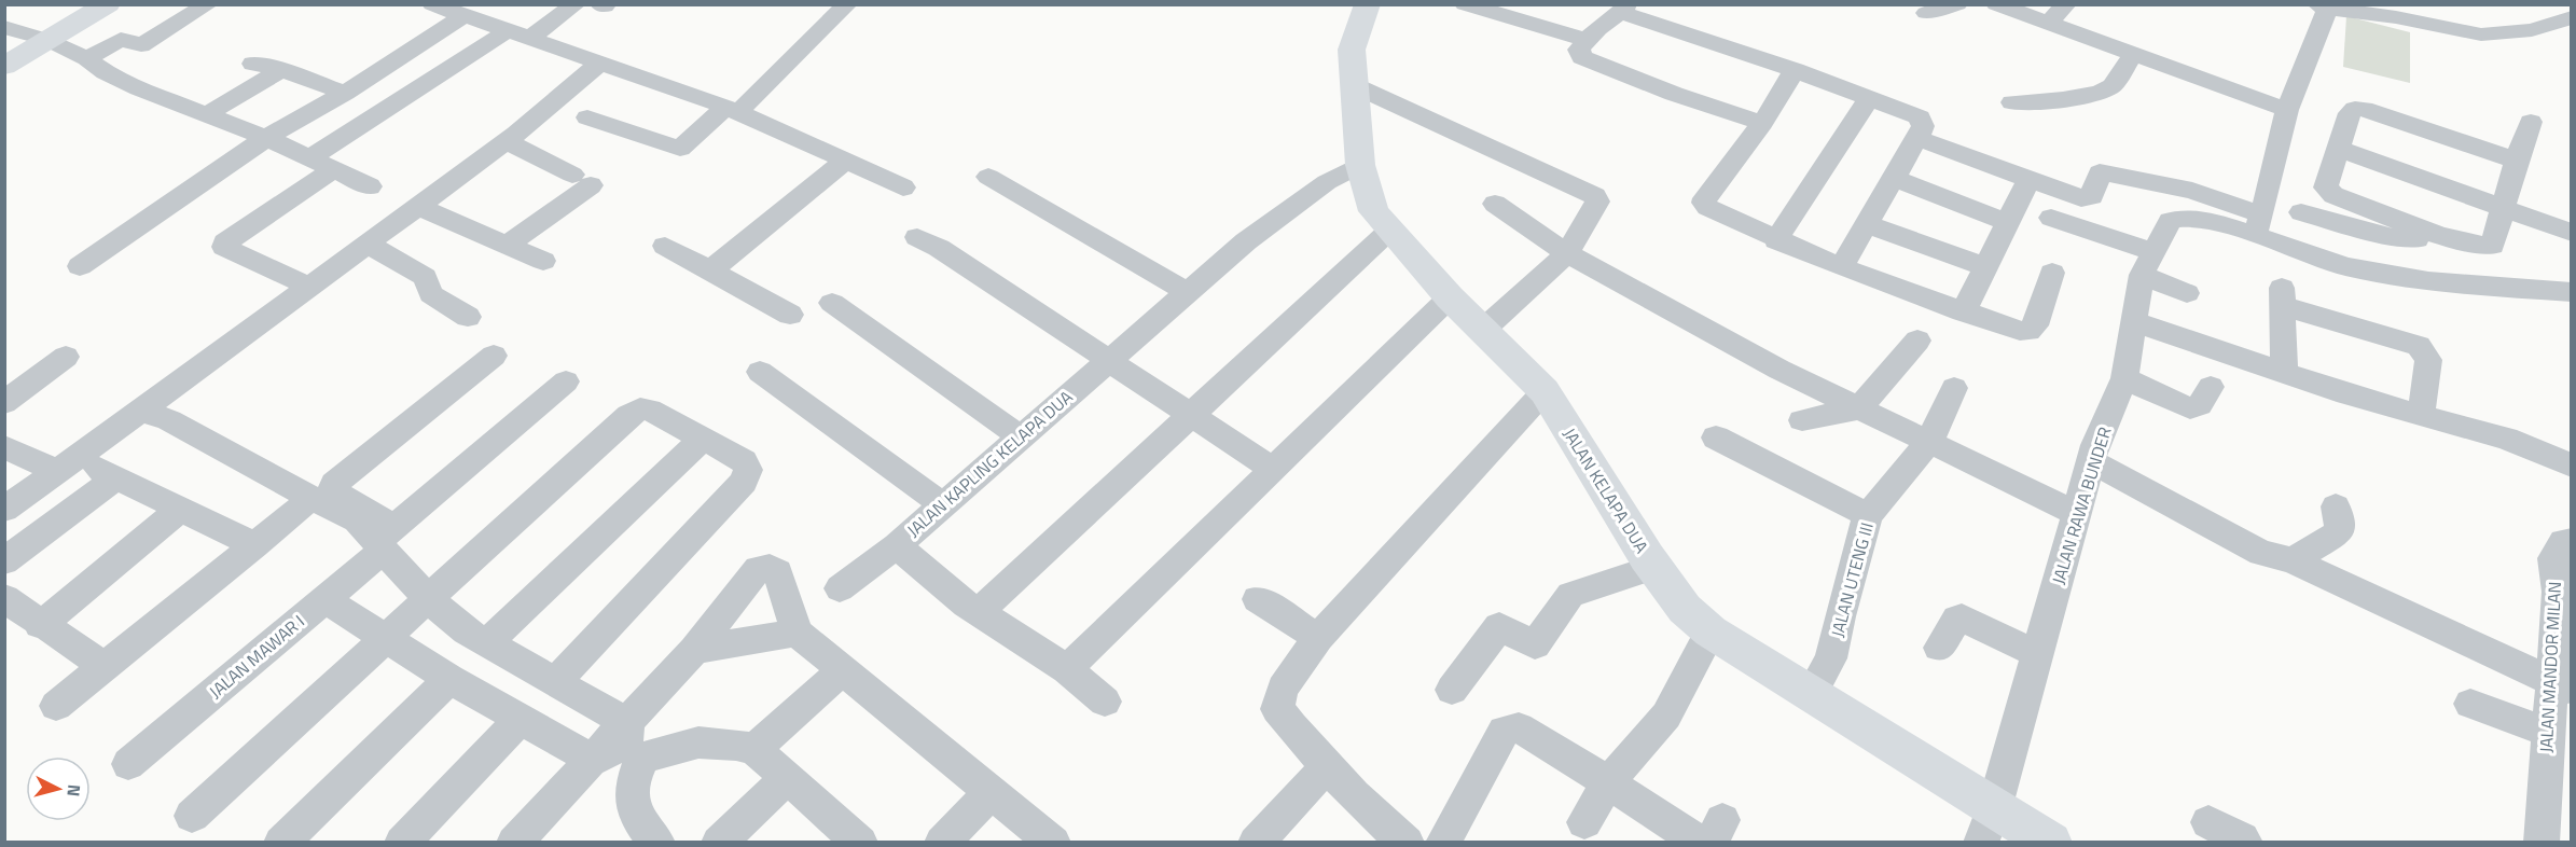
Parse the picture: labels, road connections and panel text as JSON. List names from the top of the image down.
{
  "streets": {
    "main road": ["JALAN KELAPA DUA"],
    "street": [
      "JALAN KAPLING KELAPA DUA",
      "JALAN RAWA BUNDER",
      "JALAN UTENG III",
      "JALAN MAWAR I",
      "JALAN MANDOR MILAN"
    ]
  },
  "crossings": [
    ["JALAN KAPLING KELAPA DUA", "JALAN KELAPA DUA"],
    ["JALAN KELAPA DUA", "JALAN RAWA BUNDER"],
    ["JALAN KELAPA DUA", "JALAN UTENG III"]
  ],
  "north": "right"
}
